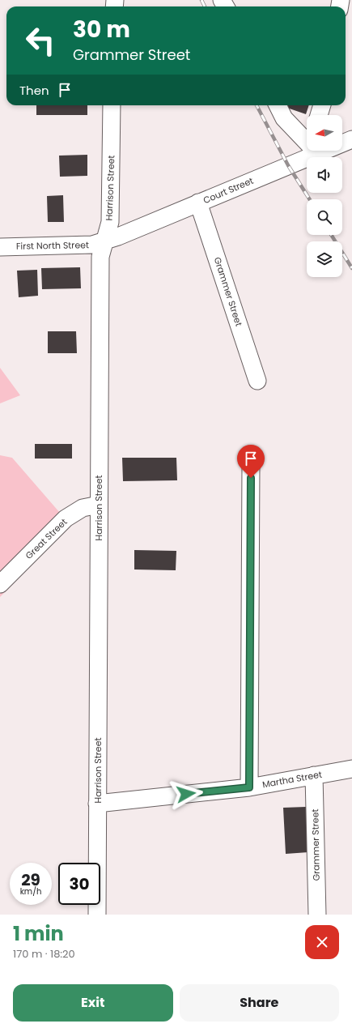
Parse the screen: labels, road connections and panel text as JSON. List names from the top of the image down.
{
  "streets": {
    "street": [
      "Harrison Street",
      "Court Street",
      "First North Street",
      "Grammer Street",
      "Great Street",
      "Martha Street"
    ]
  },
  "crossings": [
    ["Harrison Street", "Court Street"],
    ["Harrison Street", "First North Street"],
    ["Harrison Street", "Great Street"],
    ["Harrison Street", "Martha Street"],
    ["Court Street", "First North Street"],
    ["Court Street", "Grammer Street"],
    ["Grammer Street", "Martha Street"]
  ],
  "north": "left",
  "page": {
    "turn": ["30 m", "Grammer Street"],
    "then": "Then",
    "speed": "29 km/h",
    "limit": "30",
    "heading": ["1 min", "170 m · 18:20"],
    "buttons": ["Exit", "Share"]
  }
}
